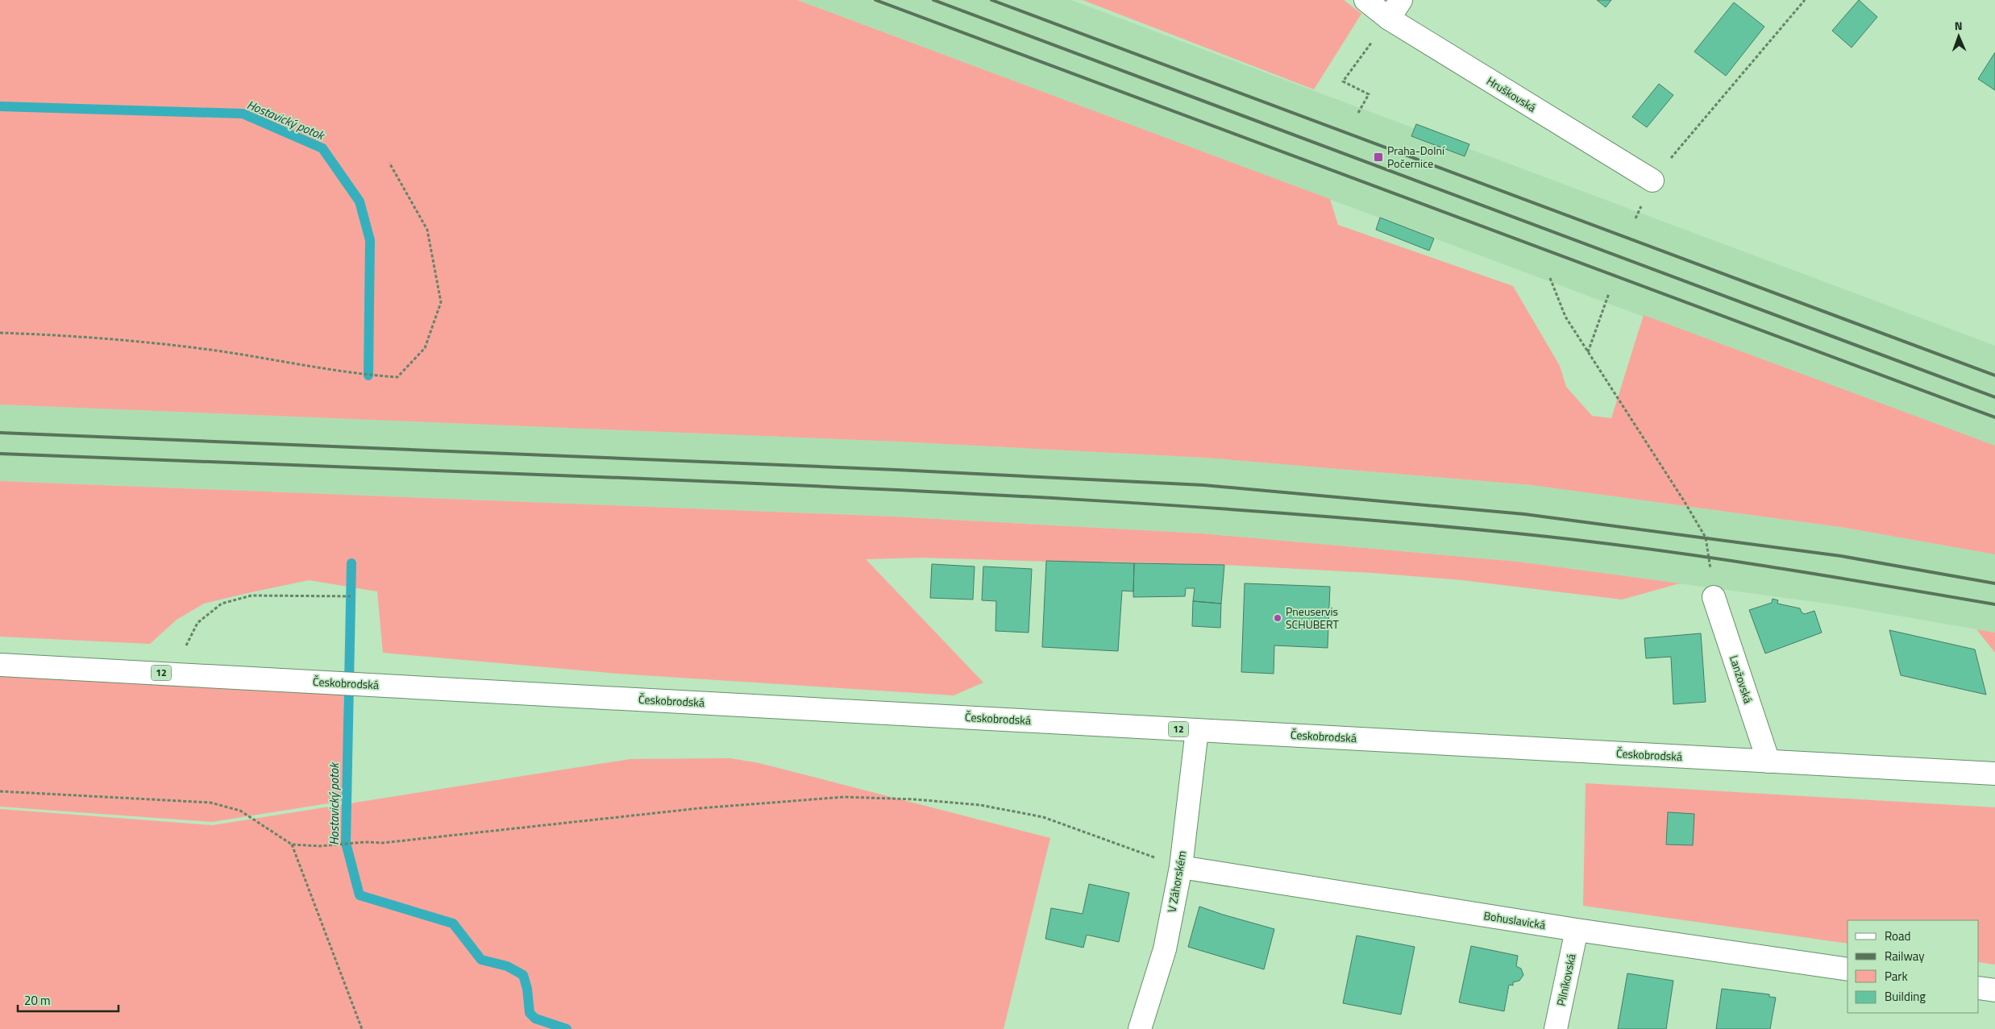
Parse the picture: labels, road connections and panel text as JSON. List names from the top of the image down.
{
  "streets": {
    "main road": [
      "Hruškovská",
      "12",
      "Lanžovská",
      "Českobrodská",
      "V Záhorském",
      "Bohuslavická",
      "Pilníkovská"
    ]
  },
  "crossings": [
    ["Lanžovská", "Českobrodská"],
    ["Českobrodská", "V Záhorském"],
    ["V Záhorském", "Bohuslavická"],
    ["Bohuslavická", "Pilníkovská"]
  ],
  "water": ["Hostavický potok"],
  "places": {
    "transit": ["Praha-Dolní Počernice"],
    "other": ["Pneuservis SCHUBERT"]
  },
  "legend": [
    "Road",
    "Railway",
    "Park",
    "Building"
  ],
  "scale_bar": "20 m",
  "north": "top"
}
